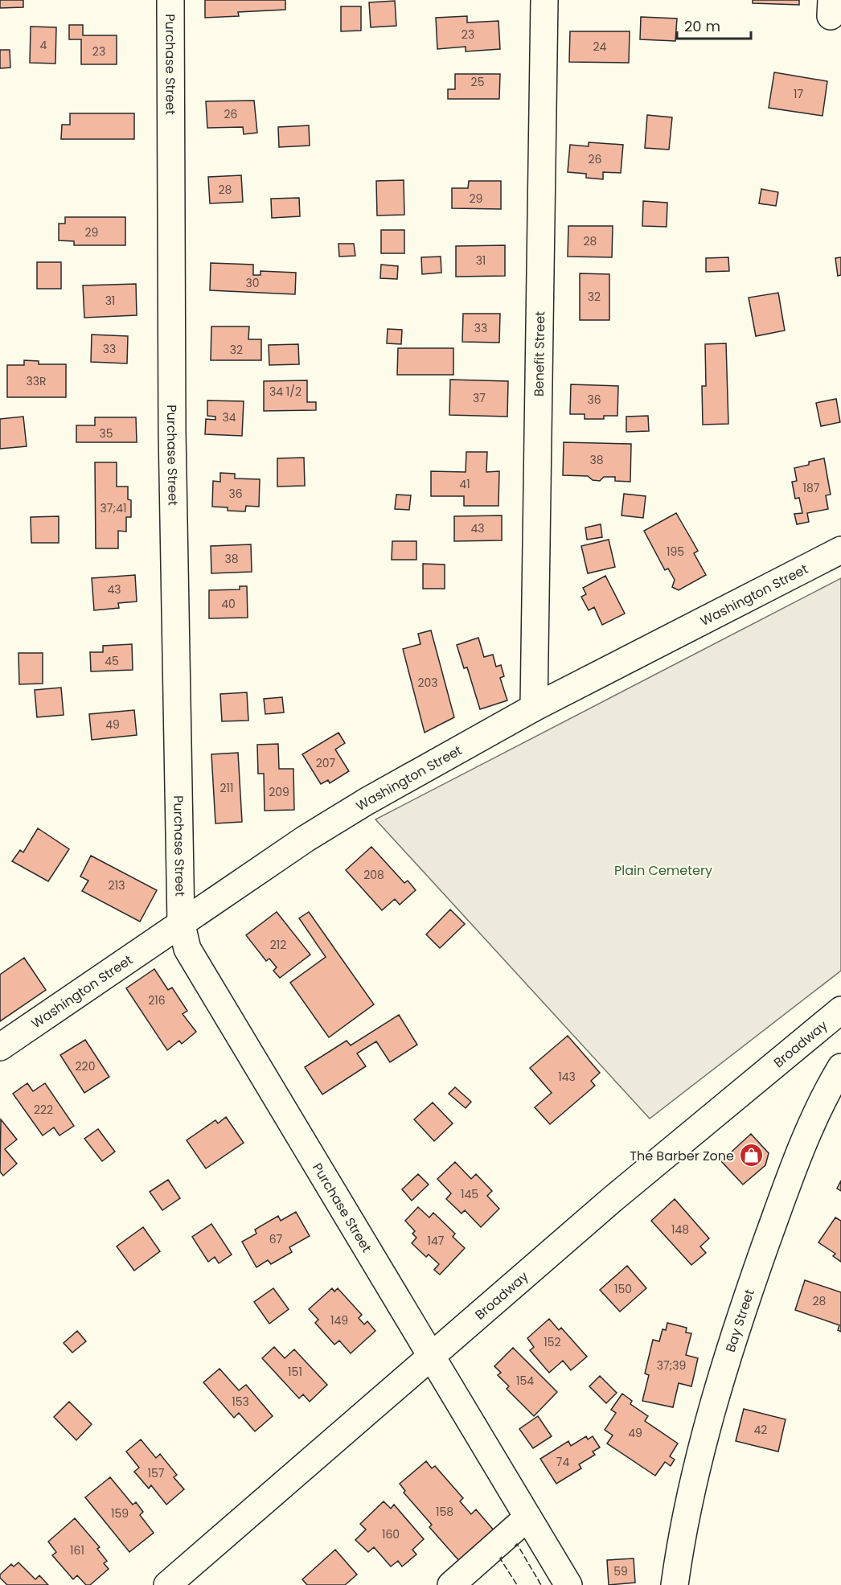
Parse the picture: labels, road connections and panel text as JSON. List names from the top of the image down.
{
  "streets": {
    "street": [
      "Purchase Street",
      "Benefit Street",
      "Washington Street",
      "Broadway",
      "Bay Street"
    ]
  },
  "crossings": [
    ["Purchase Street", "Washington Street"],
    ["Purchase Street", "Broadway"],
    ["Benefit Street", "Washington Street"]
  ],
  "parks": ["Plain Cemetery"],
  "places": {
    "shop": ["The Barber Zone"]
  },
  "house_numbers": [
    "23",
    "4",
    "24",
    "23",
    "25",
    "17",
    "26",
    "26",
    "28",
    "29",
    "29",
    "28",
    "31",
    "30",
    "32",
    "31",
    "33",
    "33",
    "32",
    "33R",
    "34 1/2",
    "37",
    "36",
    "34",
    "35",
    "38",
    "41",
    "187",
    "36",
    "37;41",
    "43",
    "195",
    "38",
    "43",
    "40",
    "45",
    "203",
    "49",
    "207",
    "211",
    "209",
    "208",
    "213",
    "212",
    "216",
    "220",
    "143",
    "222",
    "145",
    "148",
    "67",
    "147",
    "150",
    "28",
    "149",
    "152",
    "37;39",
    "151",
    "154",
    "153",
    "42",
    "49",
    "74",
    "157",
    "158",
    "159",
    "160",
    "161",
    "59"
  ],
  "scale_bar": "20 m"
}
